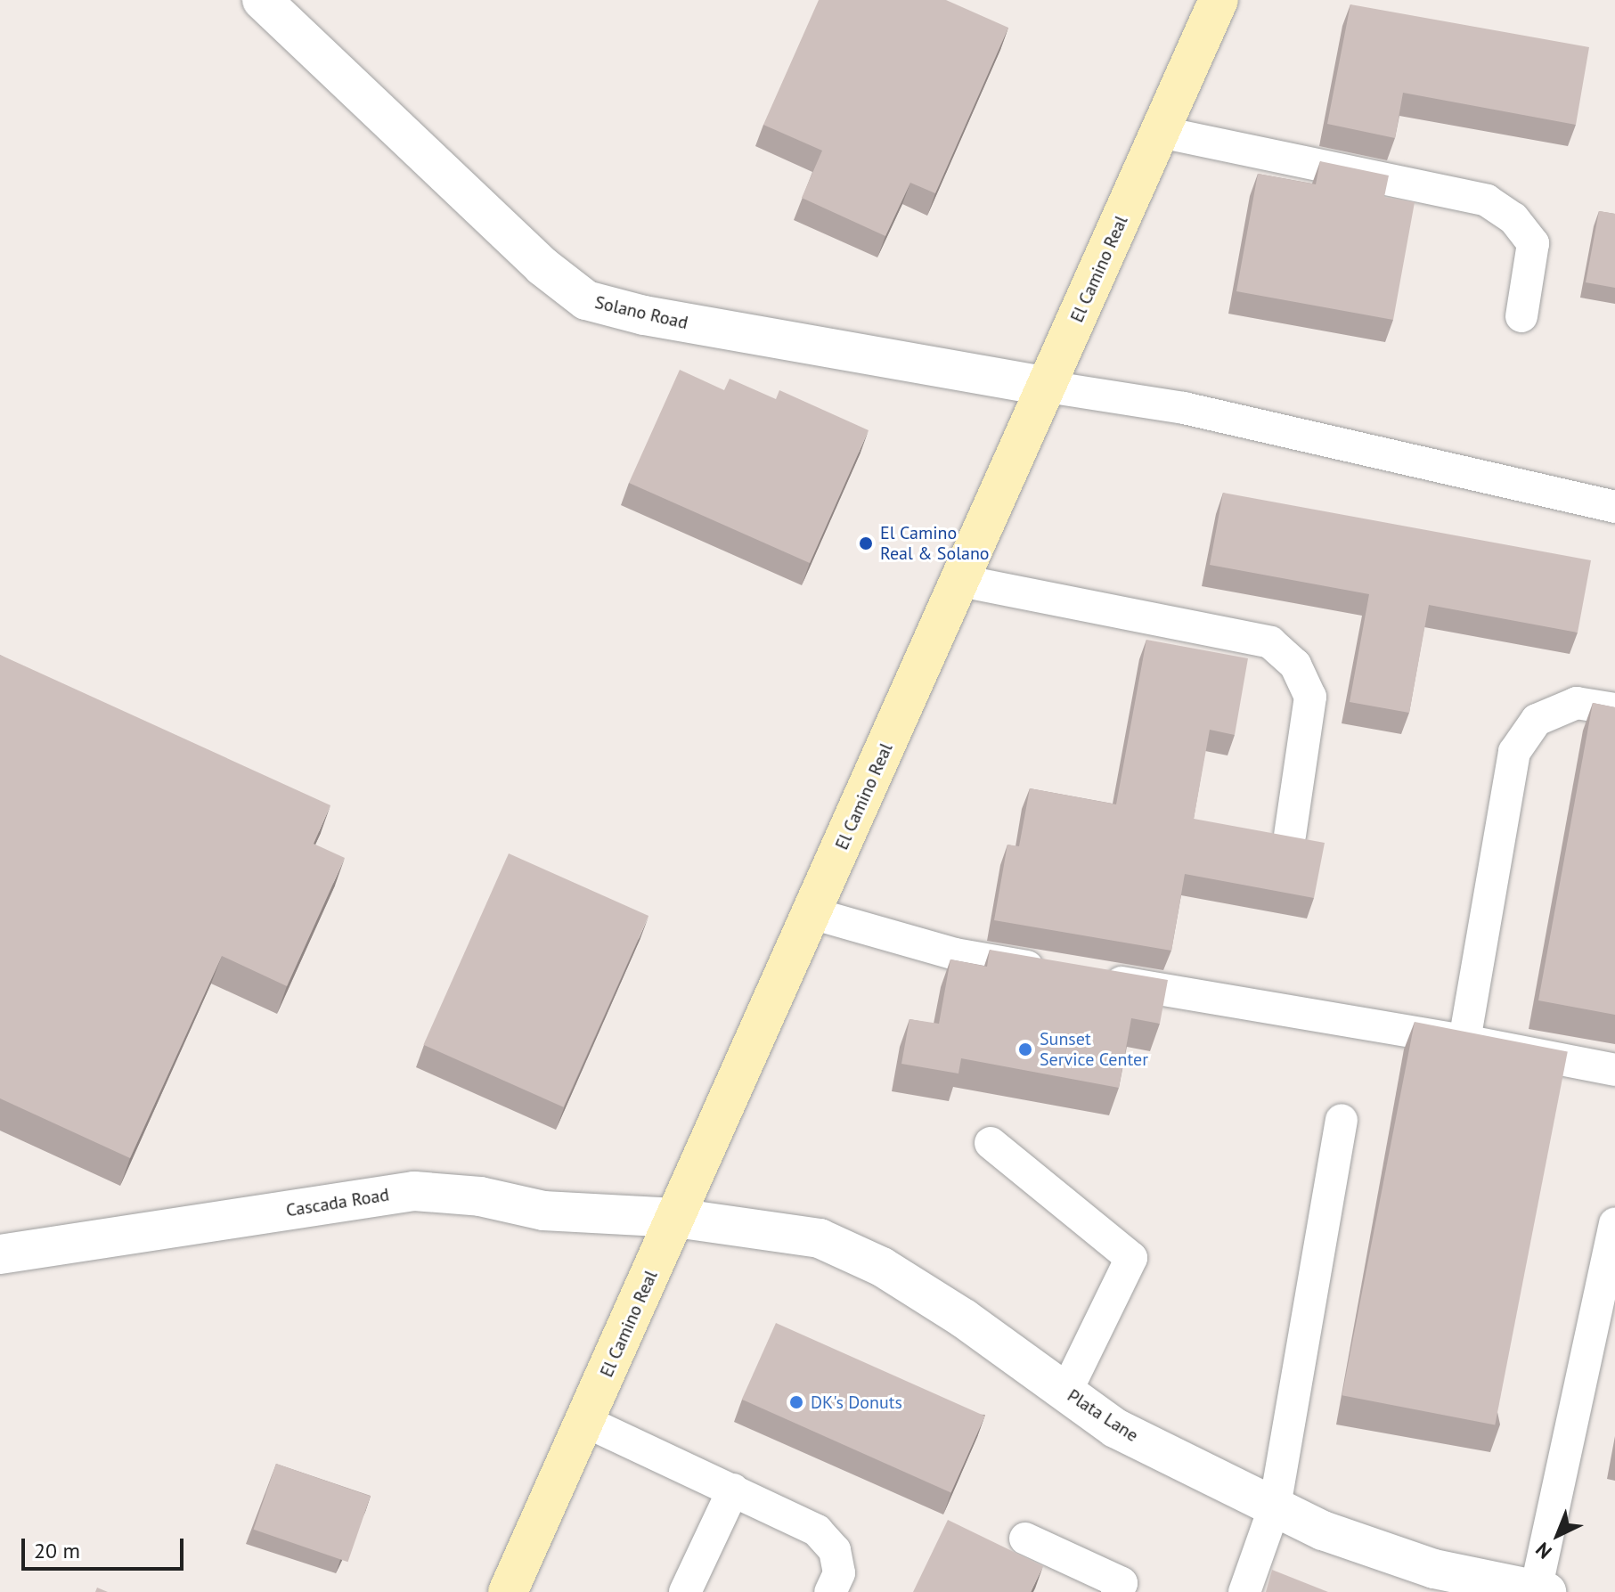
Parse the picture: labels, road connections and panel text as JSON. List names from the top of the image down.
{
  "streets": {
    "main road": ["El Camino Real"],
    "street": ["Solano Road", "Cascada Road", "Plata Lane"]
  },
  "crossings": [
    ["El Camino Real", "Solano Road"],
    ["El Camino Real", "Cascada Road"],
    ["El Camino Real", "Plata Lane"],
    ["Cascada Road", "Plata Lane"]
  ],
  "places": ["El Camino Real & Solano", "Sunset Service Center", "DK's Donuts"],
  "scale_bar": "20 m",
  "north": "bottom left"
}
